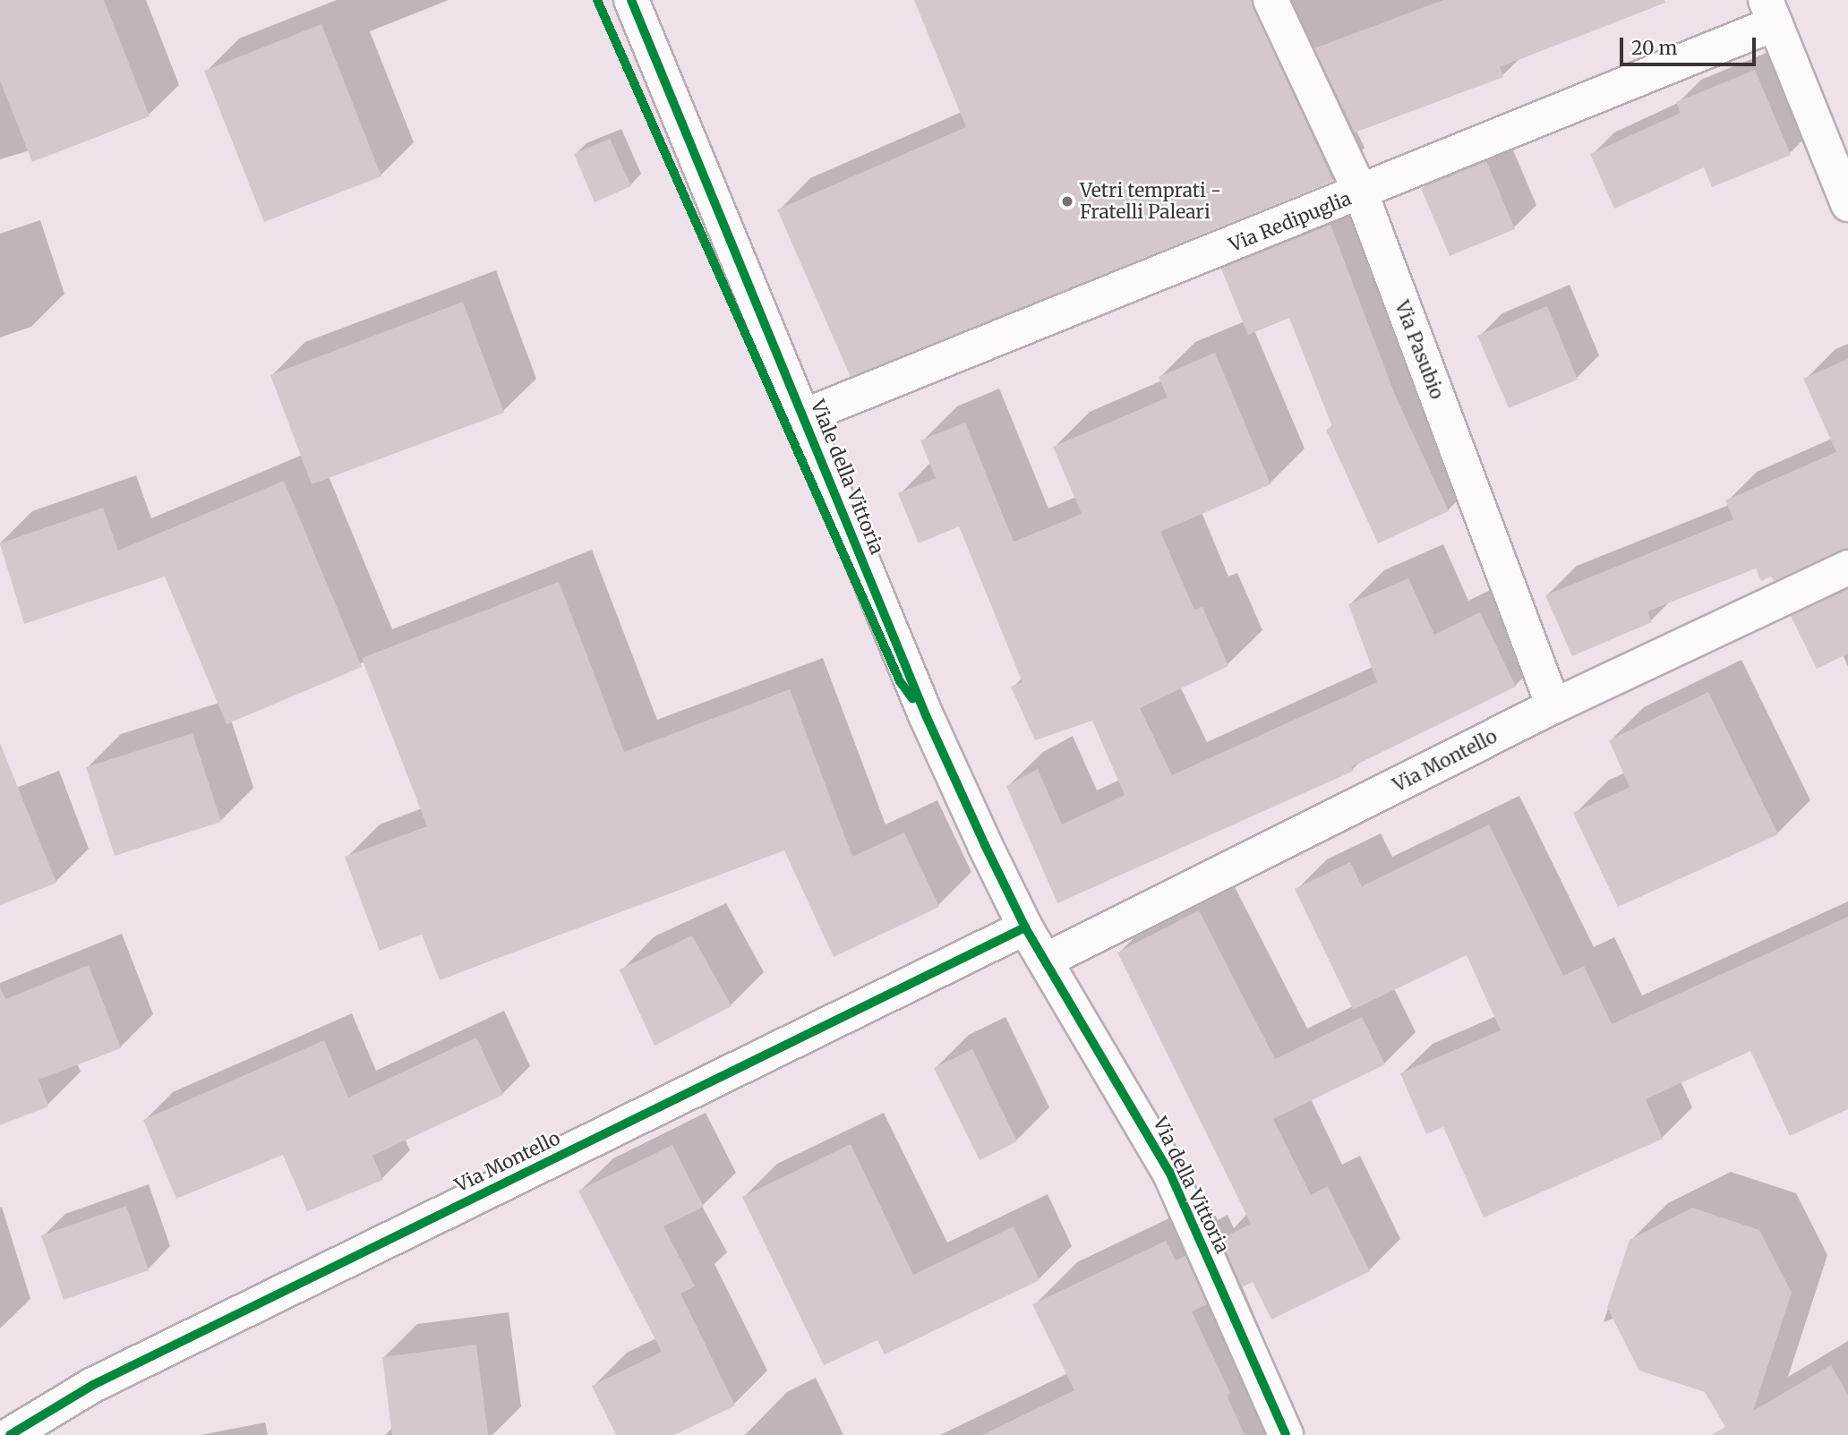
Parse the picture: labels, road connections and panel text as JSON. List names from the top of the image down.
{
  "streets": {
    "street": [
      "Via Redipuglia",
      "Via Pasubio",
      "Viale della Vittoria",
      "Via Montello",
      "Via della Vittoria"
    ]
  },
  "crossings": [
    ["Via Redipuglia", "Via Pasubio"],
    ["Via Redipuglia", "Viale della Vittoria"],
    ["Via Pasubio", "Via Montello"],
    ["Viale della Vittoria", "Via Montello"],
    ["Viale della Vittoria", "Via della Vittoria"],
    ["Via Montello", "Via della Vittoria"]
  ],
  "places": ["Vetri temprati - Fratelli Paleari"],
  "scale_bar": "20 m"
}
